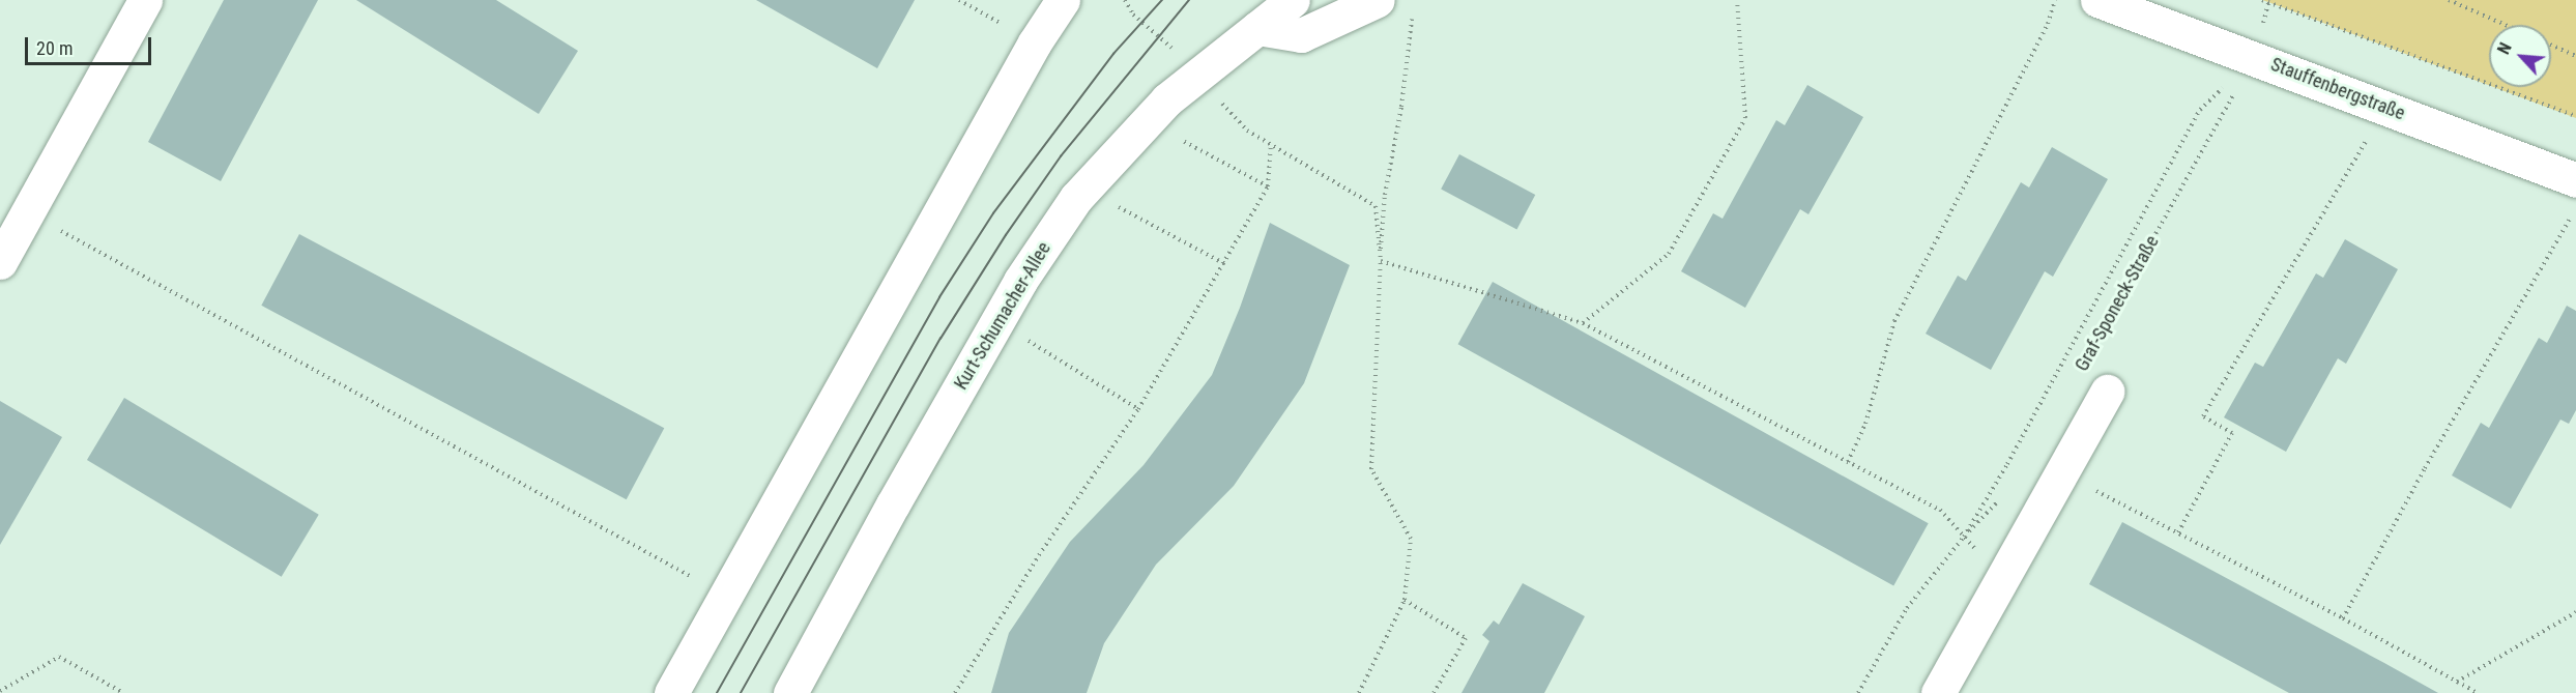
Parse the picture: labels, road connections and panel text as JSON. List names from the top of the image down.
{
  "streets": {
    "street": ["Stauffenbergstraße", "Graf-Sponeck-Straße", "Kurt-Schumacher-Allee"]
  },
  "crossings": [
    ["Stauffenbergstraße", "Graf-Sponeck-Straße"]
  ],
  "scale_bar": "20 m",
  "north": "top left"
}
